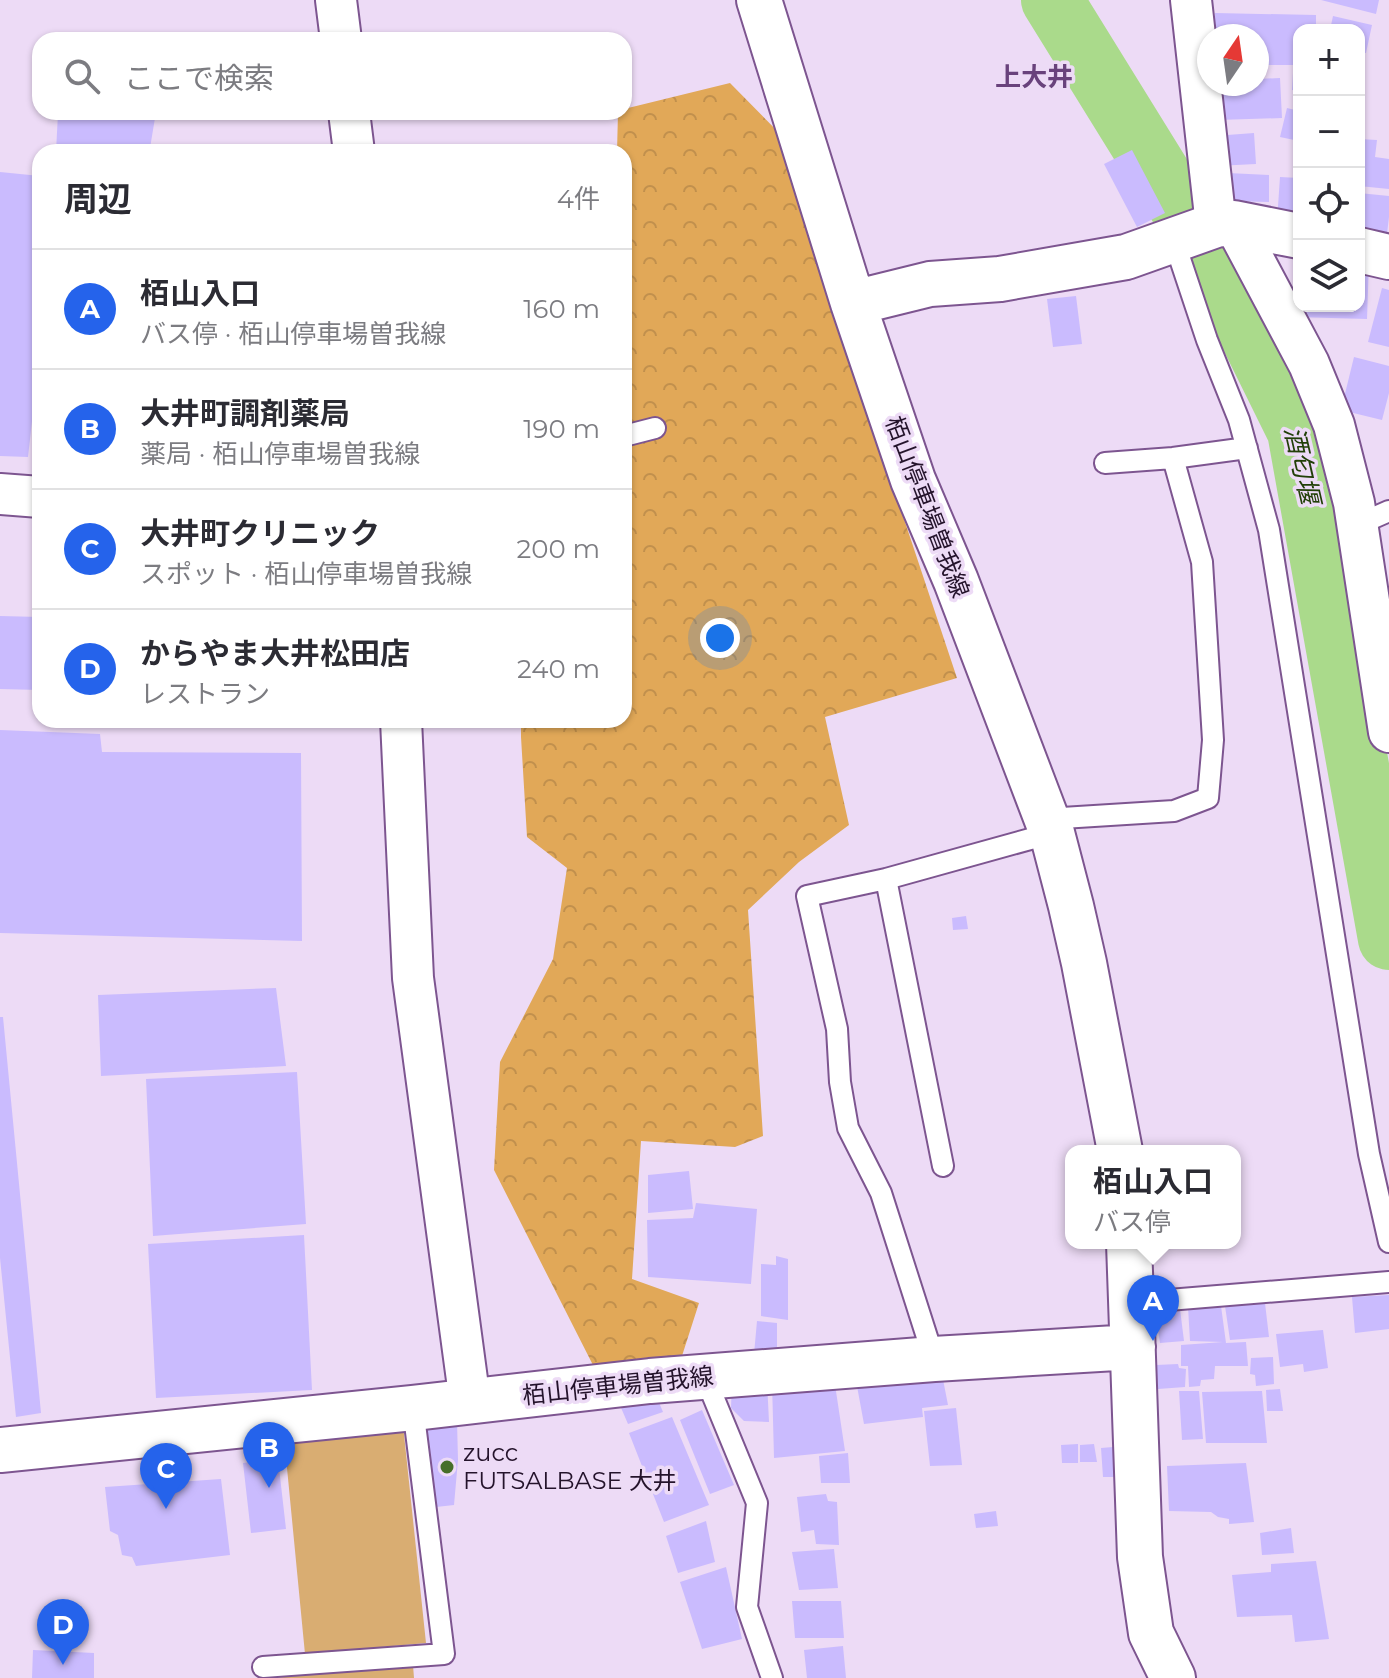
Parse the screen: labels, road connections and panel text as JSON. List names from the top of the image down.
{
  "streets": {
    "main road": ["栢山停車場曽我線"]
  },
  "districts": ["上大井"],
  "water": ["酒匂堰"],
  "places": ["zucc FUTSALBASE 大井"],
  "north": "top",
  "page": {
    "map_buttons": ["+", "−"],
    "search": "ここで検索",
    "heading": ["周辺", "4件"],
    "list": [
      {
        "mark": "A",
        "name": "栢山入口",
        "note": "バス停 · 栢山停車場曽我線",
        "value": "160 m"
      },
      {
        "mark": "B",
        "name": "大井町調剤薬局",
        "note": "薬局 · 栢山停車場曽我線",
        "value": "190 m"
      },
      {
        "mark": "C",
        "name": "大井町クリニック",
        "note": "スポット · 栢山停車場曽我線",
        "value": "200 m"
      },
      {
        "mark": "D",
        "name": "からやま大井松田店",
        "note": "レストラン",
        "value": "240 m"
      }
    ],
    "popup": ["栢山入口", "バス停"],
    "pins": [
      "A",
      "B",
      "C",
      "D"
    ]
  }
}
